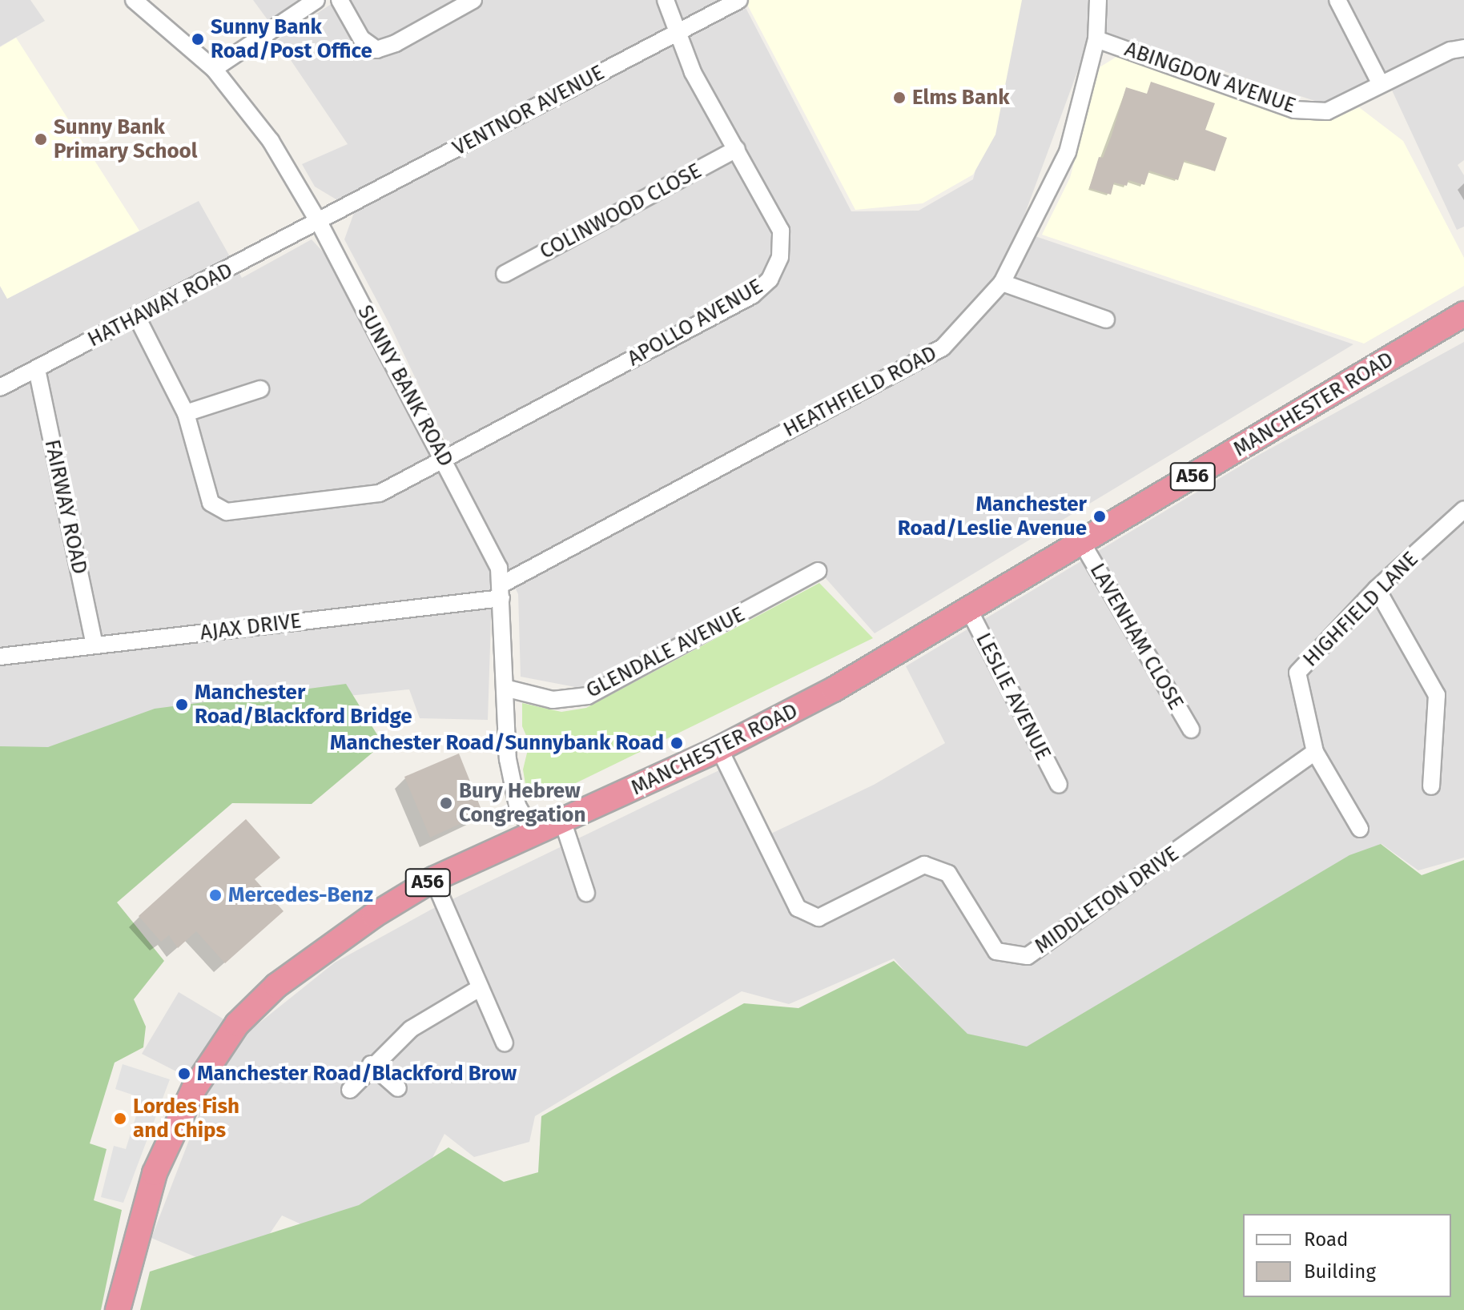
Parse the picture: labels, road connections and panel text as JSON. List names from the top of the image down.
{
  "streets": {
    "highway": ["MANCHESTER ROAD", "A56"],
    "street": [
      "ABINGDON AVENUE",
      "VENTNOR AVENUE",
      "COLINWOOD CLOSE",
      "HATHAWAY ROAD",
      "APOLLO AVENUE",
      "SUNNY BANK ROAD",
      "HEATHFIELD ROAD",
      "FAIRWAY ROAD",
      "HIGHFIELD LANE",
      "AJAX DRIVE",
      "LAVENHAM CLOSE",
      "GLENDALE AVENUE",
      "LESLIE AVENUE",
      "MIDDLETON DRIVE"
    ]
  },
  "crossings": [
    ["ABINGDON AVENUE", "HEATHFIELD ROAD"],
    ["VENTNOR AVENUE", "HATHAWAY ROAD"],
    ["VENTNOR AVENUE", "APOLLO AVENUE"],
    ["VENTNOR AVENUE", "SUNNY BANK ROAD"],
    ["COLINWOOD CLOSE", "APOLLO AVENUE"],
    ["HATHAWAY ROAD", "APOLLO AVENUE"],
    ["HATHAWAY ROAD", "SUNNY BANK ROAD"],
    ["HATHAWAY ROAD", "FAIRWAY ROAD"],
    ["APOLLO AVENUE", "SUNNY BANK ROAD"],
    ["SUNNY BANK ROAD", "HEATHFIELD ROAD"],
    ["SUNNY BANK ROAD", "MANCHESTER ROAD"],
    ["SUNNY BANK ROAD", "AJAX DRIVE"],
    ["SUNNY BANK ROAD", "GLENDALE AVENUE"],
    ["HEATHFIELD ROAD", "AJAX DRIVE"],
    ["MANCHESTER ROAD", "LAVENHAM CLOSE"],
    ["MANCHESTER ROAD", "LESLIE AVENUE"],
    ["MANCHESTER ROAD", "MIDDLETON DRIVE"],
    ["FAIRWAY ROAD", "AJAX DRIVE"],
    ["HIGHFIELD LANE", "MIDDLETON DRIVE"]
  ],
  "places": [
    "Sunny Bank Road/Post Office",
    "Elms Bank",
    "Sunny Bank Primary School",
    "Manchester Road/Leslie Avenue",
    "Manchester Road/Blackford Bridge",
    "Manchester Road/Sunnybank Road",
    "Bury Hebrew Congregation",
    "Mercedes-Benz",
    "Manchester Road/Blackford Brow",
    "Lordes Fish and Chips"
  ],
  "legend": ["Road", "Building"]
}
